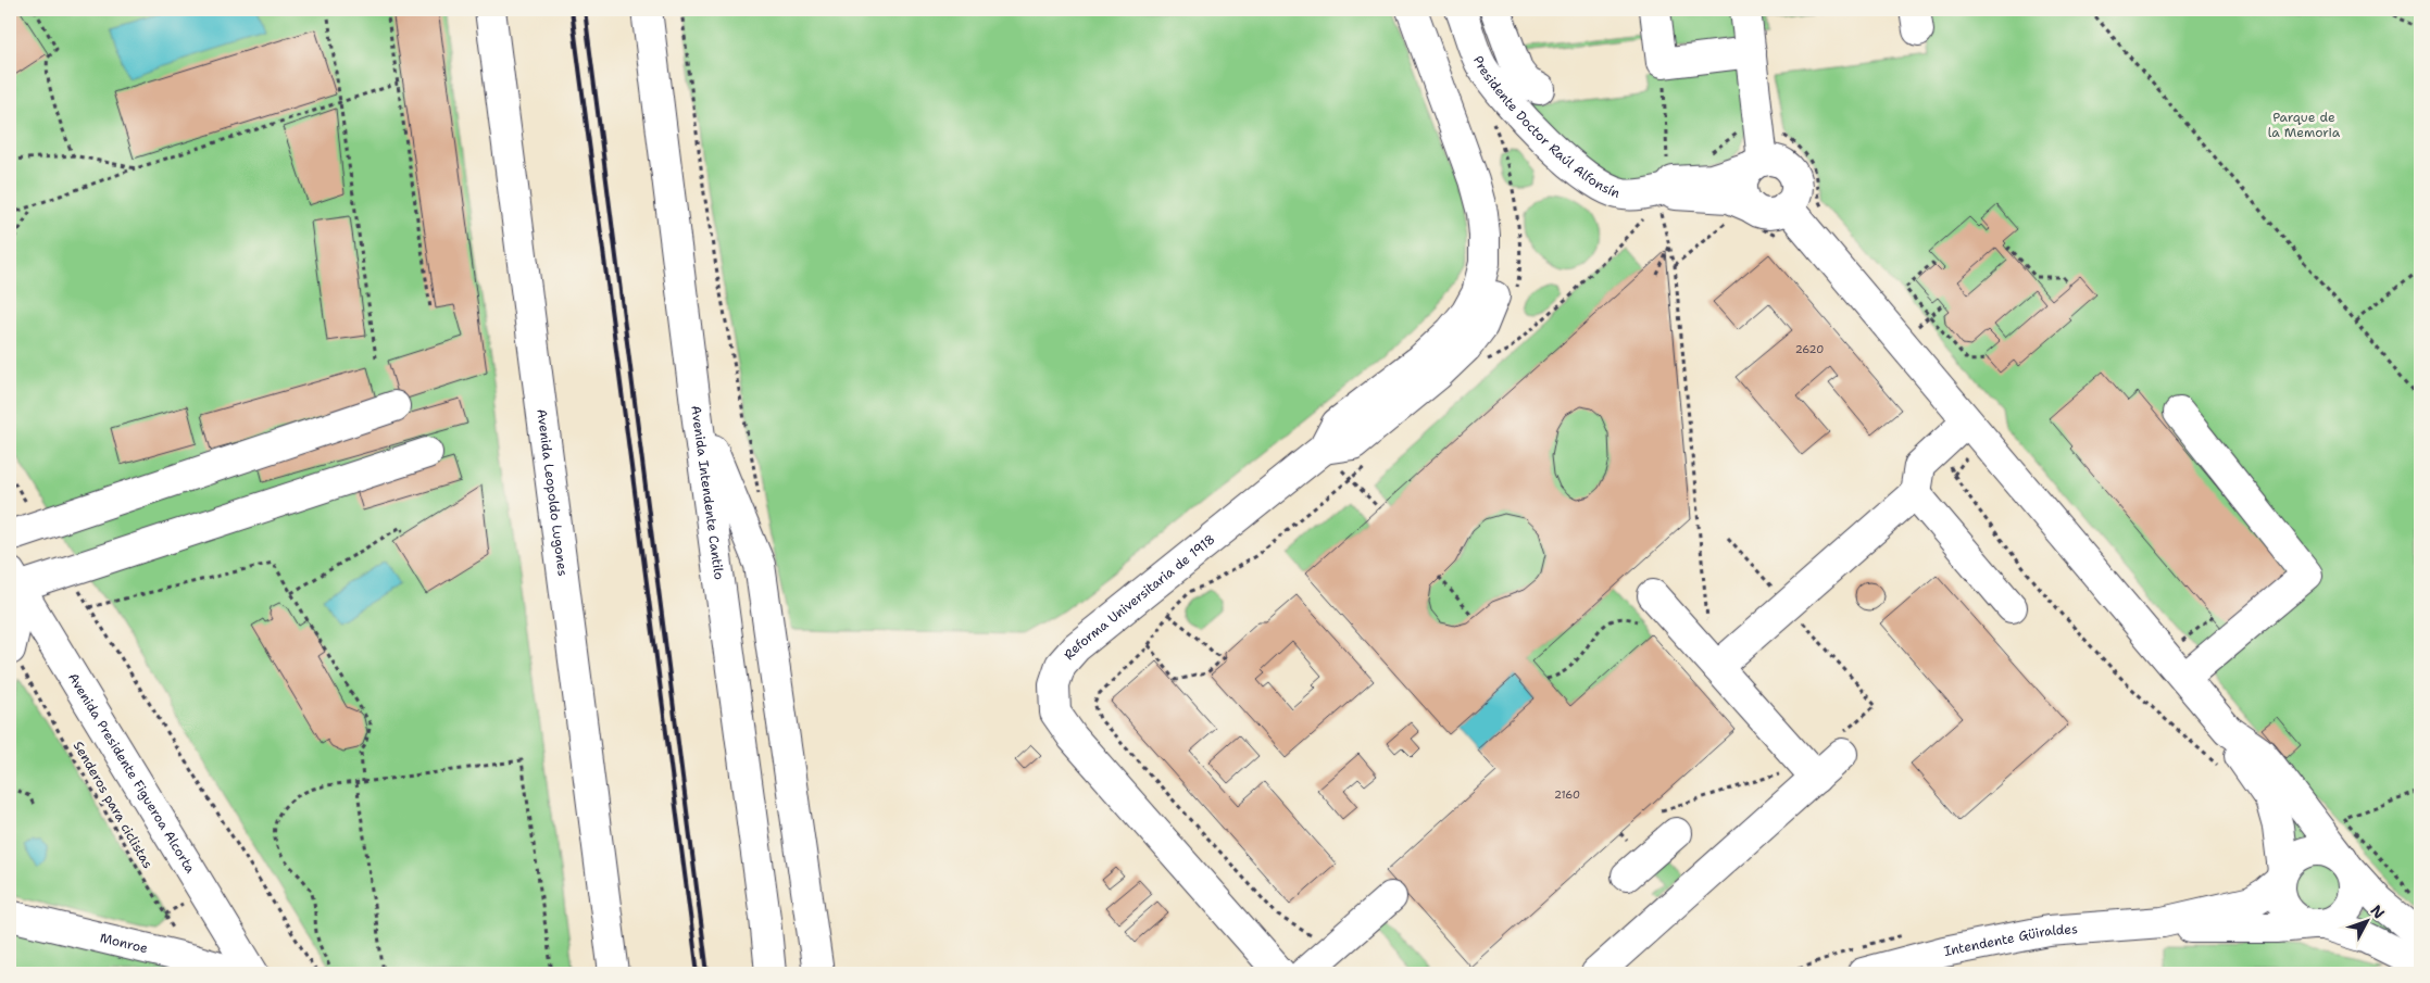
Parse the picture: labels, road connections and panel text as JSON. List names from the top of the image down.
{
  "streets": {
    "main road": [
      "Presidente Doctor Raúl Alfonsín",
      "Avenida Leopoldo Lugones",
      "Avenida Intendente Cantilo",
      "Reforma Universitaria de 1918",
      "Avenida Presidente Figueroa Alcorta",
      "Intendente Güiraldes",
      "Monroe"
    ],
    "path": ["Senderos para ciclistas"]
  },
  "crossings": [
    ["Senderos para ciclistas", "Monroe"]
  ],
  "parks": ["Parque de la Memoria"],
  "house_numbers": ["2620", "2160"],
  "north": "top right"
}
